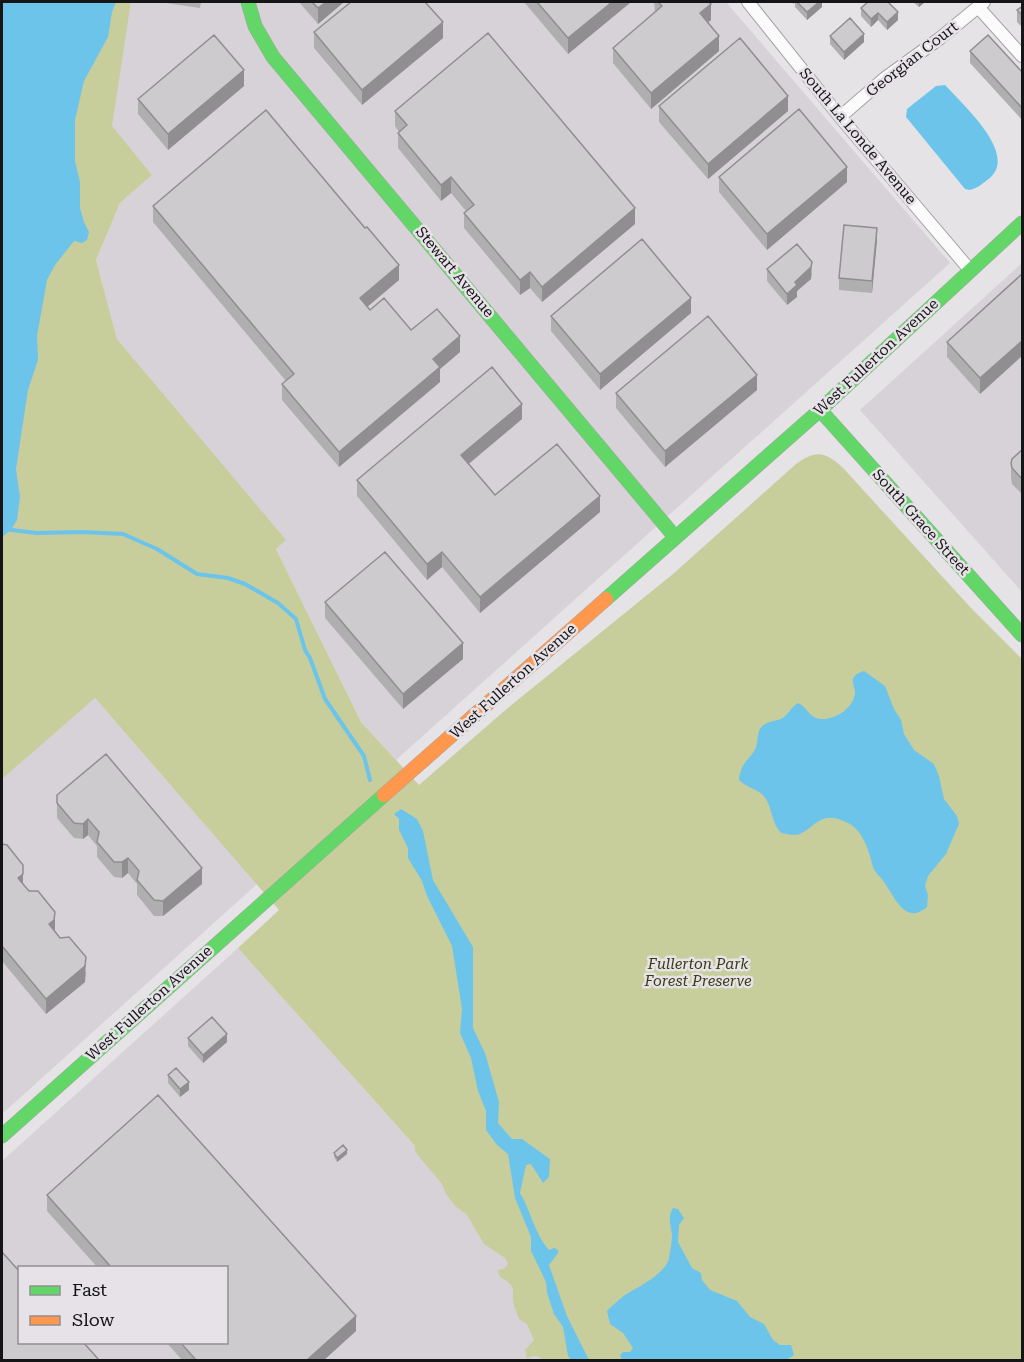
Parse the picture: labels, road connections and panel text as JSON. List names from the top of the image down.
{
  "streets": {
    "street": [
      "Georgian Court",
      "South La Londe Avenue",
      "Stewart Avenue",
      "West Fullerton Avenue",
      "South Grace Street"
    ]
  },
  "crossings": [
    ["Georgian Court", "South La Londe Avenue"],
    ["South La Londe Avenue", "West Fullerton Avenue"],
    ["Stewart Avenue", "West Fullerton Avenue"],
    ["West Fullerton Avenue", "South Grace Street"]
  ],
  "parks": ["Fullerton Park Forest Preserve"],
  "legend": ["Fast", "Slow"]
}
